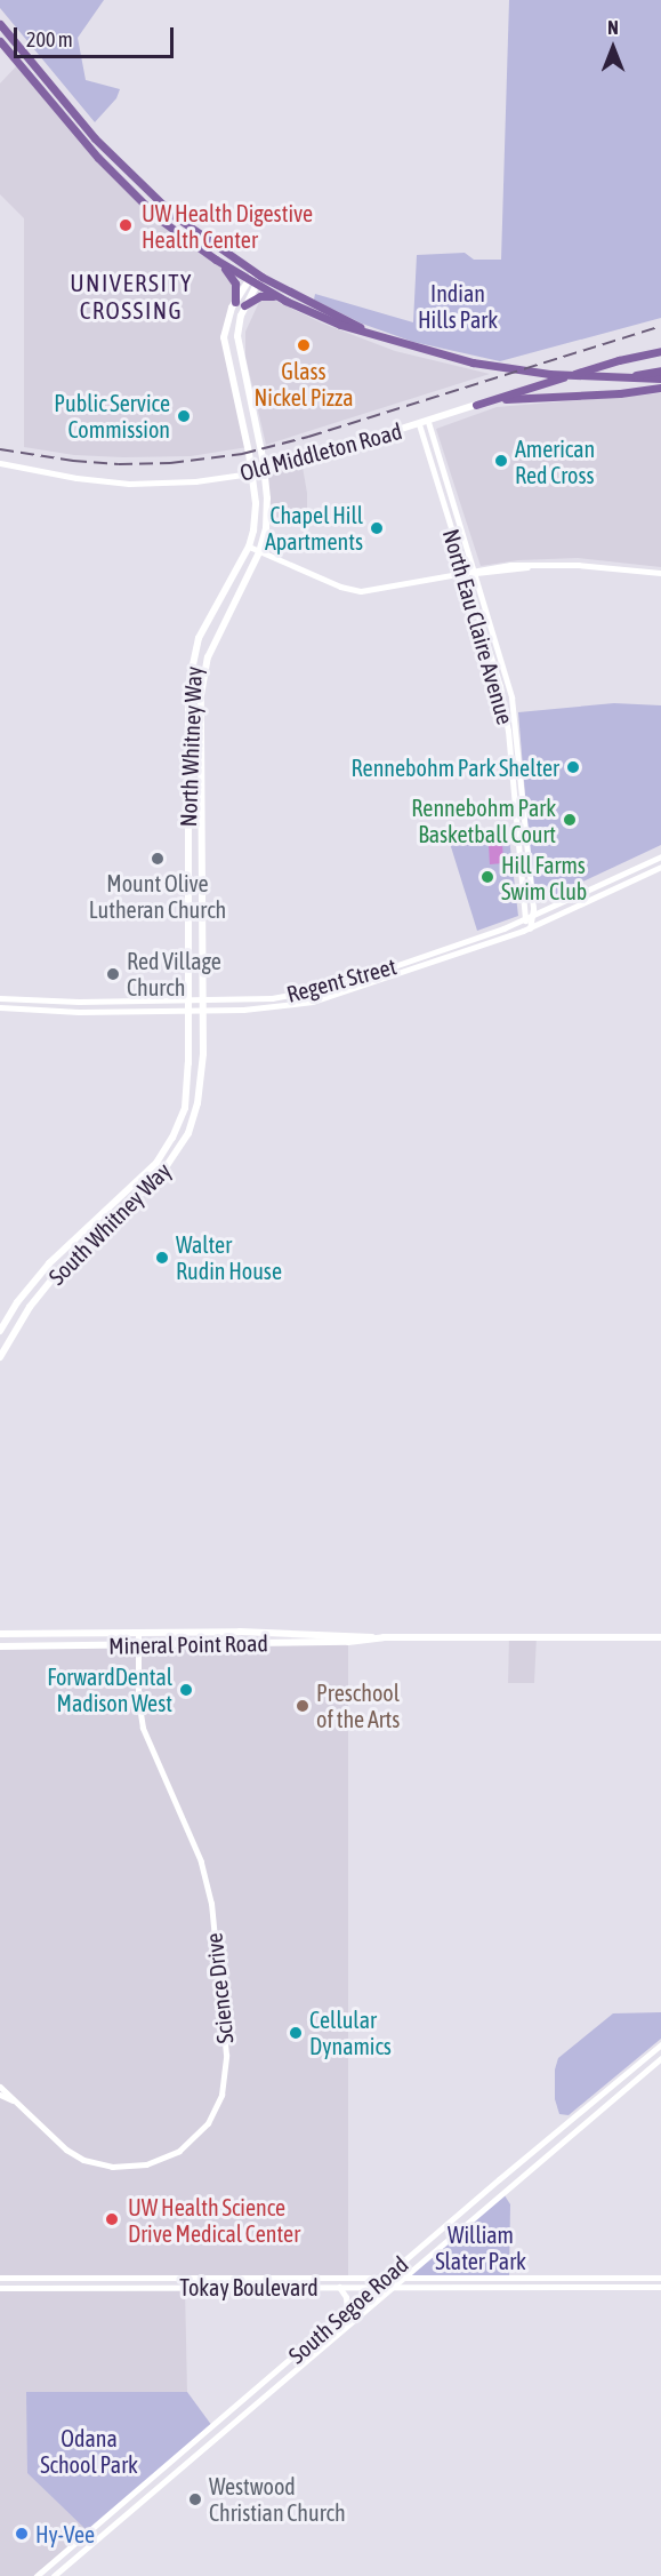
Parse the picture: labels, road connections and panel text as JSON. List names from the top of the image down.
{
  "streets": {
    "main road": [
      "Old Middleton Road",
      "North Whitney Way",
      "South Whitney Way",
      "Mineral Point Road"
    ],
    "street": [
      "North Eau Claire Avenue",
      "Regent Street",
      "Science Drive",
      "Tokay Boulevard",
      "South Segoe Road"
    ]
  },
  "crossings": [
    ["Old Middleton Road", "North Eau Claire Avenue"],
    ["Old Middleton Road", "North Whitney Way"],
    ["North Eau Claire Avenue", "Regent Street"],
    ["North Whitney Way", "Regent Street"],
    ["North Whitney Way", "South Whitney Way"],
    ["Regent Street", "South Whitney Way"],
    ["Mineral Point Road", "Science Drive"],
    ["Tokay Boulevard", "South Segoe Road"]
  ],
  "districts": ["UNIVERSITY CROSSING"],
  "parks": ["Indian Hills Park", "William Slater Park", "Odana School Park"],
  "places": [
    "UW Health Digestive Health Center",
    "Glass Nickel Pizza",
    "Public Service Commission",
    "American Red Cross",
    "Chapel Hill Apartments",
    "Rennebohm Park Shelter",
    "Rennebohm Park Basketball Court",
    "Mount Olive Lutheran Church",
    "Hill Farms Swim Club",
    "Red Village Church",
    "Walter Rudin House",
    "ForwardDental Madison West",
    "Preschool of the Arts",
    "Cellular Dynamics",
    "UW Health Science Drive Medical Center",
    "Westwood Christian Church",
    "Hy-Vee"
  ],
  "scale_bar": "200 m",
  "north": "top"
}
